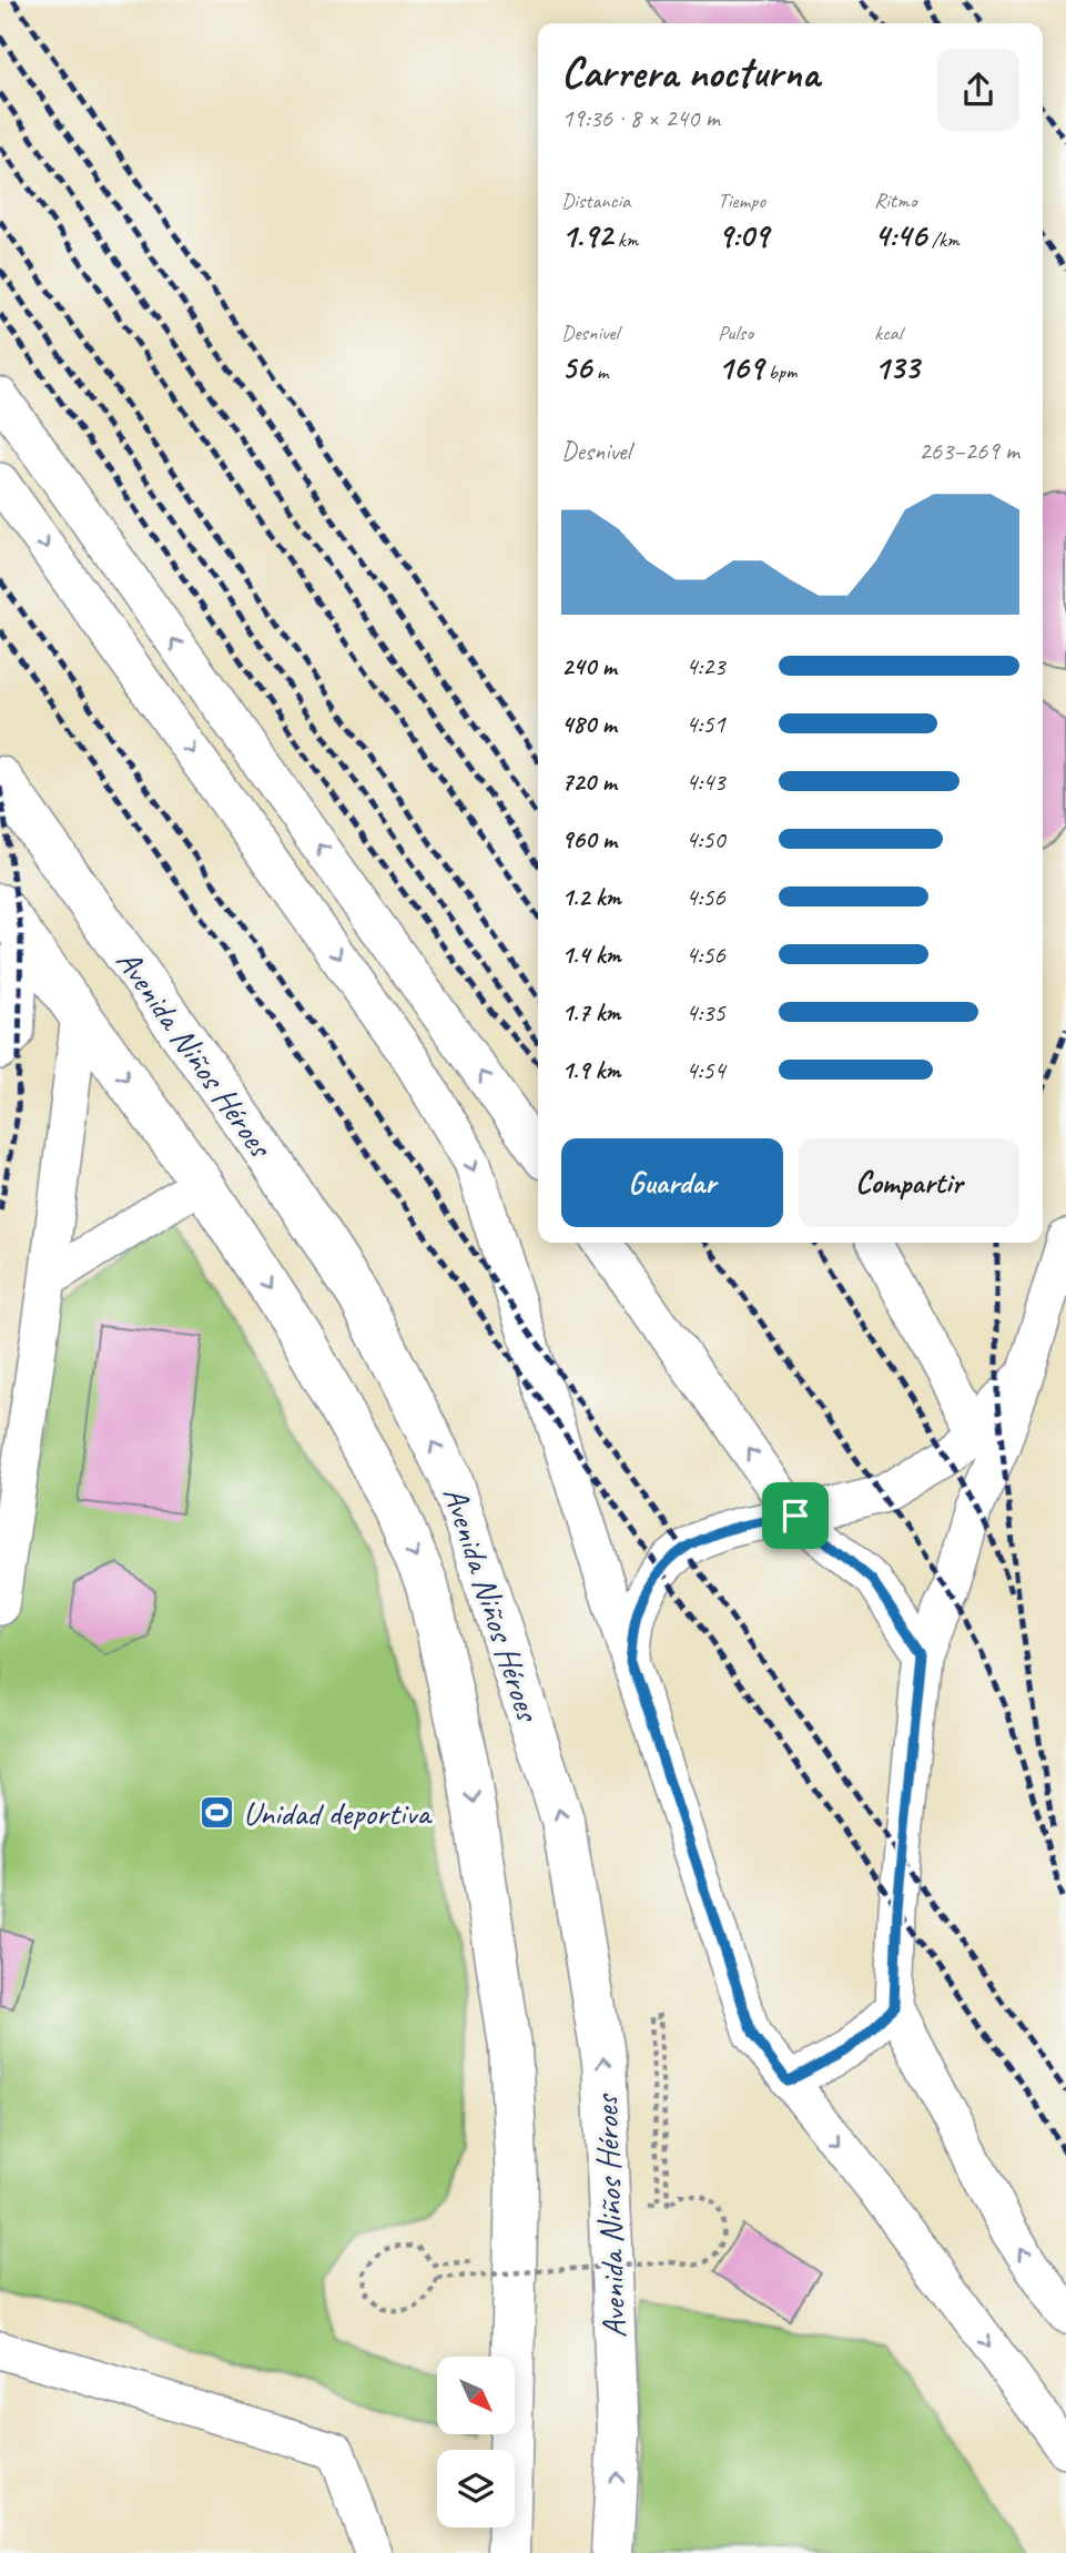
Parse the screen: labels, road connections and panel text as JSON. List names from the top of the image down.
{
  "streets": {
    "main road": ["Avenida Niños Héroes"]
  },
  "places": {
    "sports": ["Unidad deportiva"]
  },
  "north": "bottom right",
  "page": {
    "heading": ["Carrera nocturna", "19:36 · 8 × 240 m"],
    "stats": [
      ["Distancia", "1.92 km"],
      ["Tiempo", "9:09"],
      ["Ritmo", "4:46 /km"],
      ["Desnivel", "56 m"],
      ["Pulso", "169 bpm"],
      ["kcal", "133"]
    ],
    "chart": ["Desnivel", "263–269 m"],
    "list": [
      {
        "name": "240 m",
        "note": "4:23"
      },
      {
        "name": "480 m",
        "note": "4:51"
      },
      {
        "name": "720 m",
        "note": "4:43"
      },
      {
        "name": "960 m",
        "note": "4:50"
      },
      {
        "name": "1.2 km",
        "note": "4:56"
      },
      {
        "name": "1.4 km",
        "note": "4:56"
      },
      {
        "name": "1.7 km",
        "note": "4:35"
      },
      {
        "name": "1.9 km",
        "note": "4:54"
      }
    ],
    "buttons": ["Guardar", "Compartir"]
  }
}
